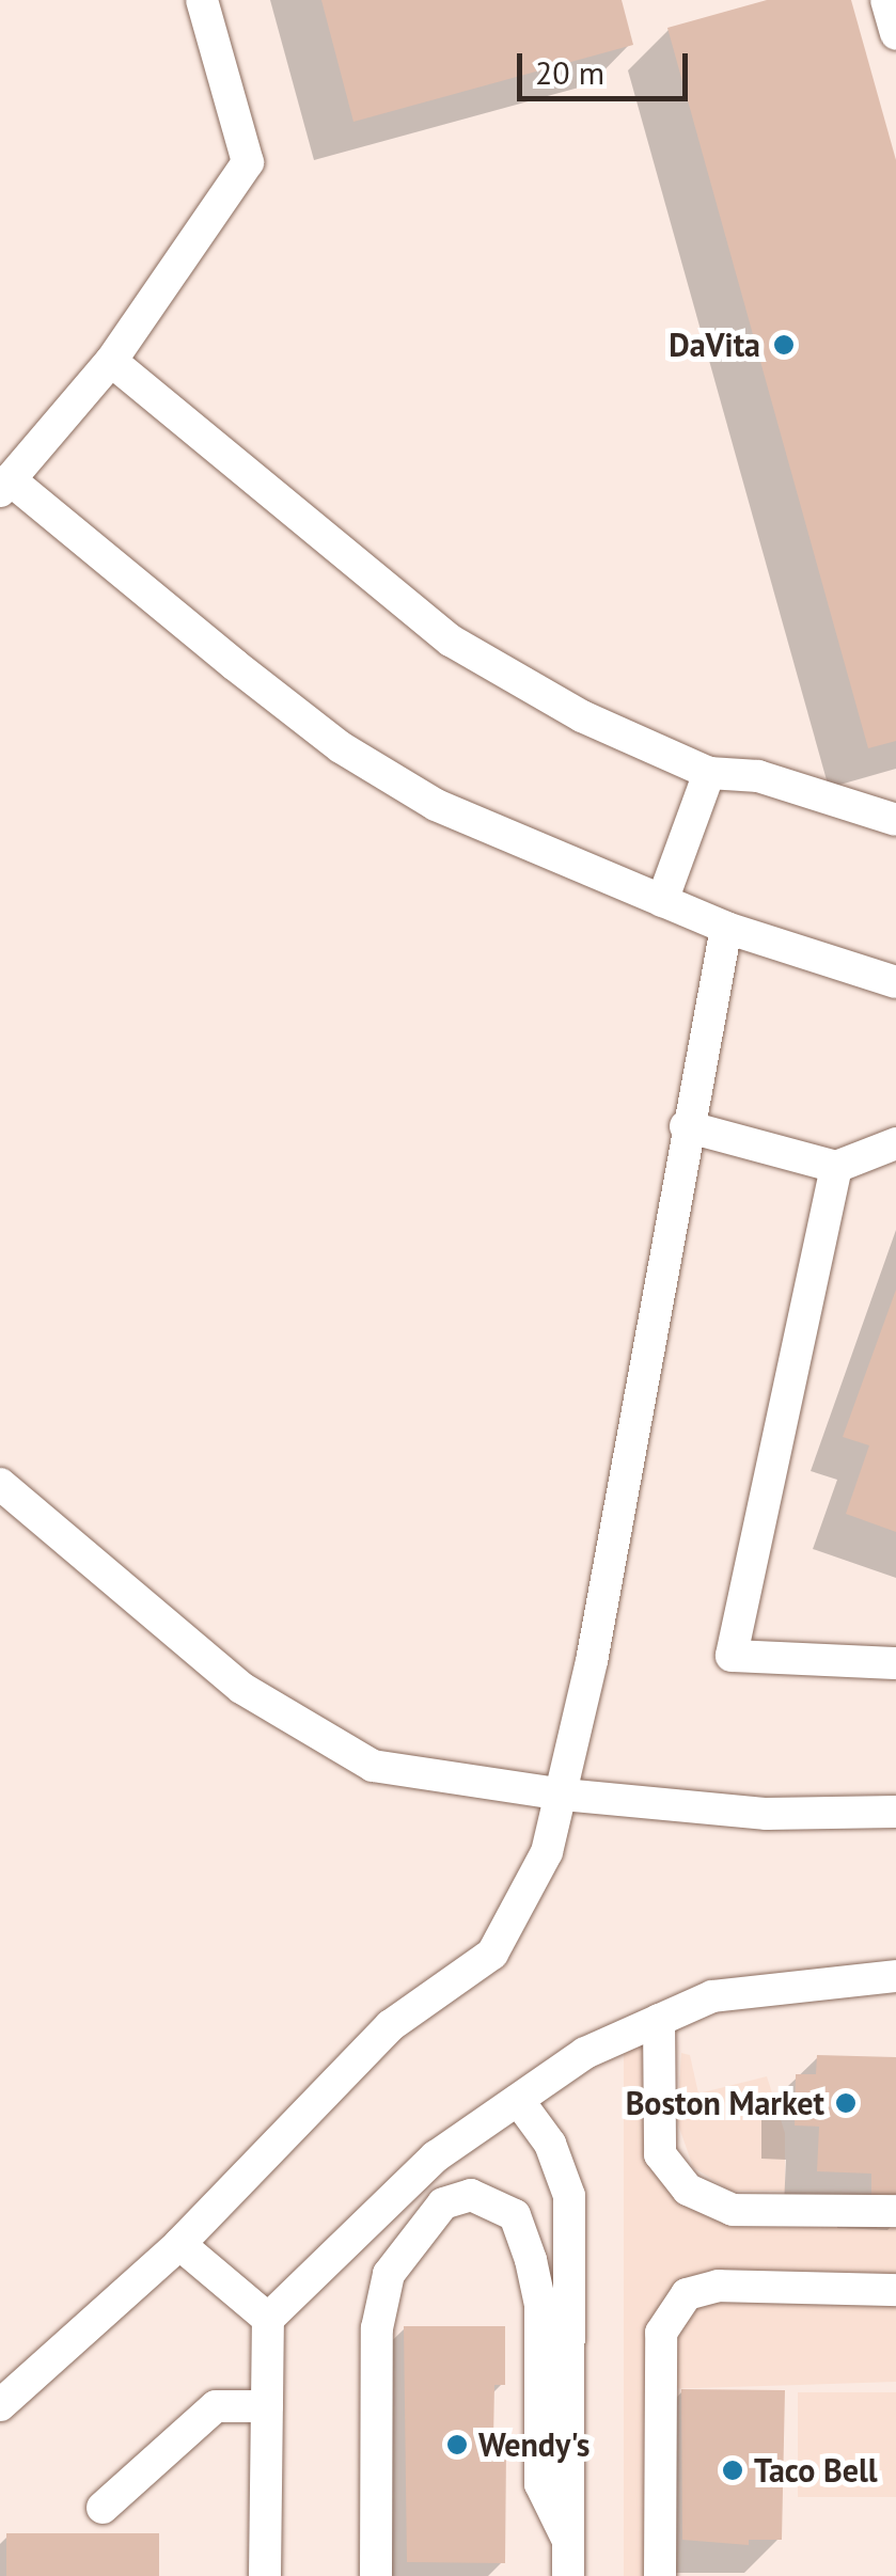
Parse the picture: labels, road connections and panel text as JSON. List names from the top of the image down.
{
  "places": [
    "DaVita",
    "Boston Market",
    "Wendy's",
    "Taco Bell"
  ],
  "scale_bar": "20 m"
}
